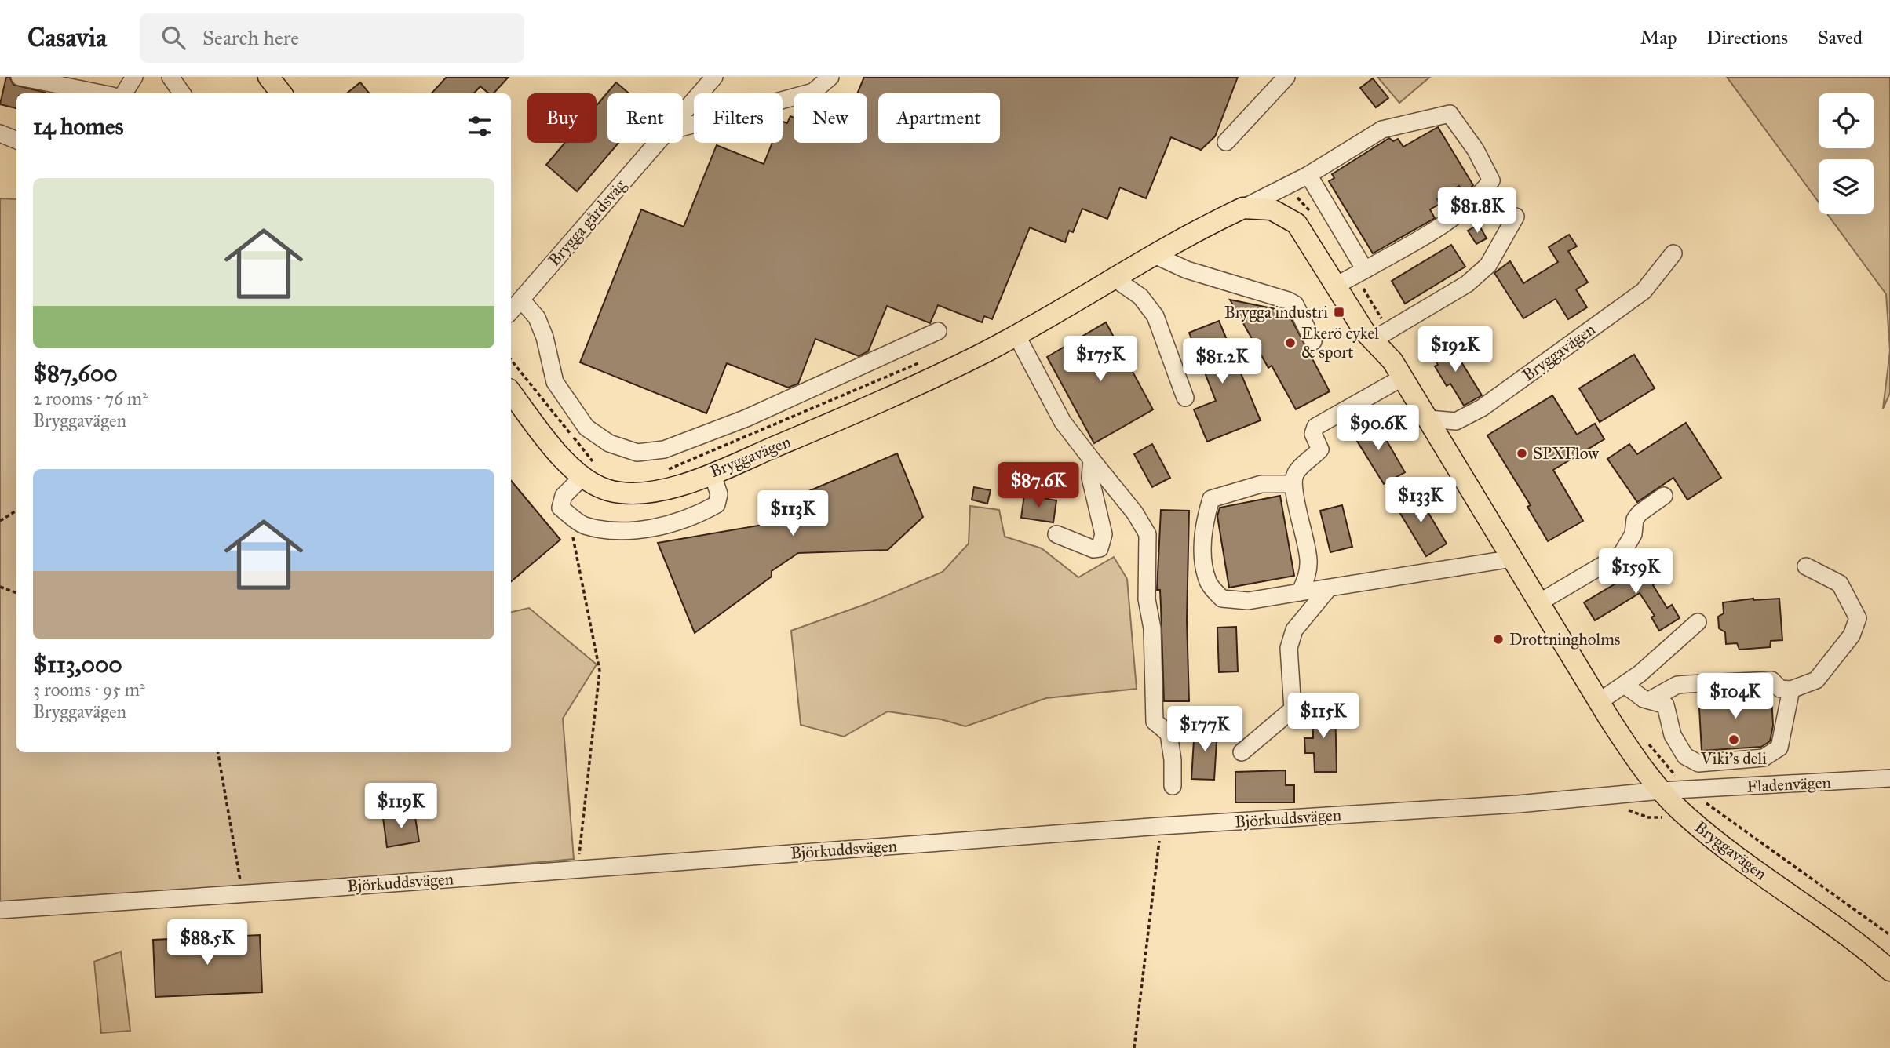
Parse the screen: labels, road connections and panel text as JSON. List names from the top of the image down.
{
  "streets": {
    "main road": ["Bryggavägen"],
    "street": ["Brygga gårdsväg", "Fladenvägen", "Björkuddsvägen"]
  },
  "crossings": [
    ["Bryggavägen", "Björkuddsvägen"],
    ["Fladenvägen", "Björkuddsvägen"]
  ],
  "places": {
    "transit": ["Brygga industri"],
    "other": [
      "Ekerö cykel & sport",
      "SPXFlow",
      "Drottningholms",
      "Viki's deli"
    ]
  },
  "page": {
    "header": "Casavia",
    "search": "Search here",
    "nav": ["Map", "Directions", "Saved"],
    "chip": [
      "Buy",
      "Rent",
      "Filters",
      "New",
      "Apartment"
    ],
    "heading": "14 homes",
    "list": [
      {
        "name": "$87,600",
        "note": "2 rooms · 76 m² · Bryggavägen"
      },
      {
        "name": "$113,000",
        "note": "3 rooms · 95 m² · Bryggavägen"
      }
    ],
    "price": [
      "$81.8K",
      "$192K",
      "$175K",
      "$81.2K",
      "$90.6K",
      "$87.6K",
      "$133K",
      "$113K",
      "$159K",
      "$104K",
      "$115K",
      "$177K",
      "$119K",
      "$88.5K"
    ]
  }
}
